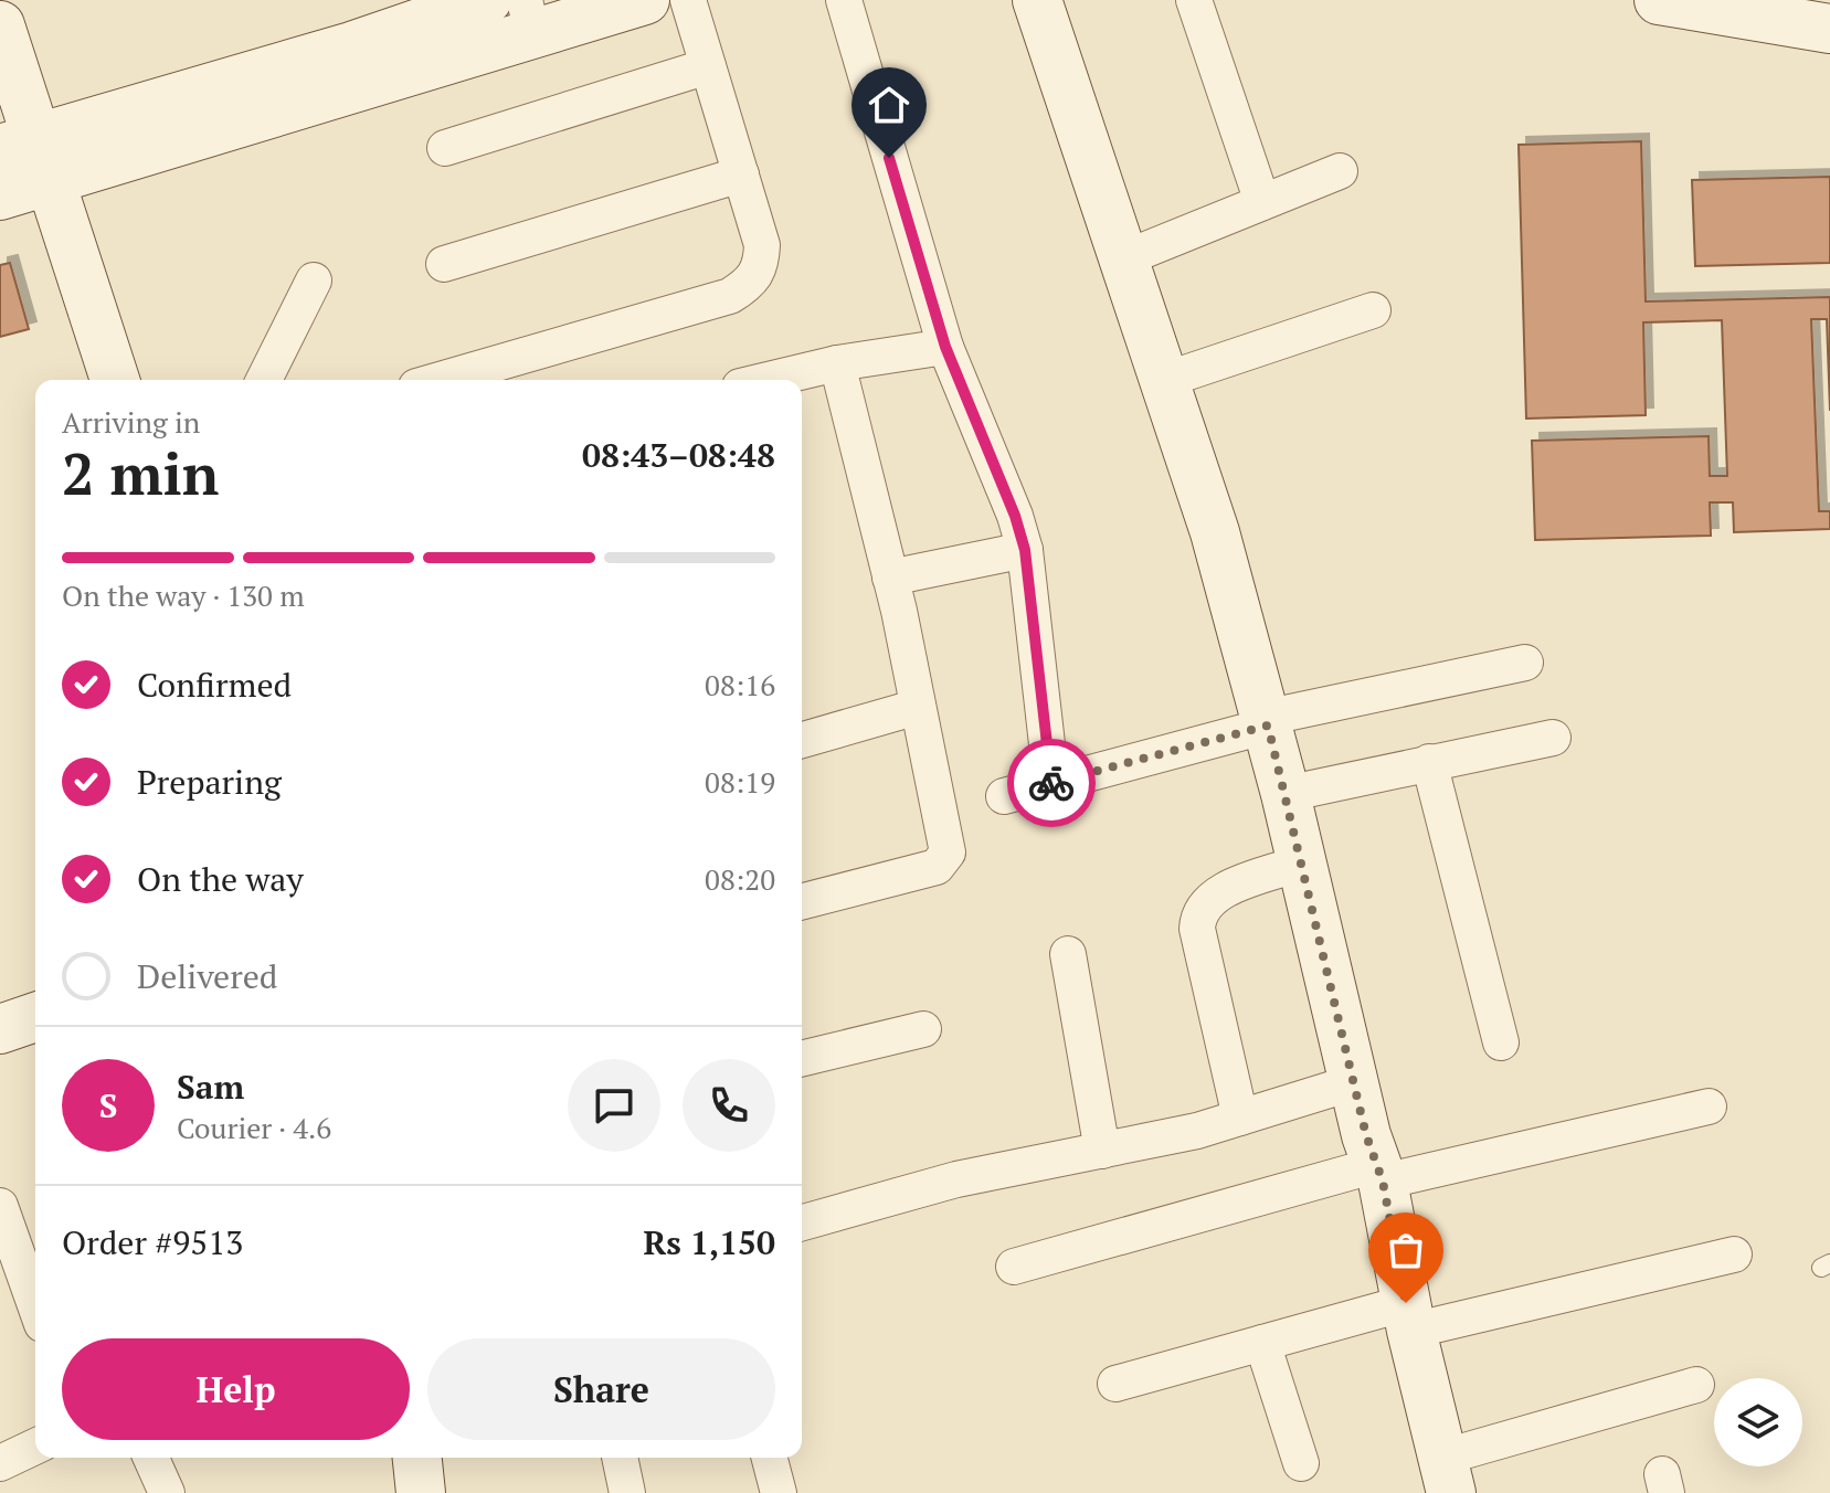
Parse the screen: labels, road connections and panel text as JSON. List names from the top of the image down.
{
  "page": {
    "heading": ["2 min", "Arriving in", "08:43–08:48"],
    "panel": [
      "Sam",
      "Courier · 4.6",
      "Order #9513",
      "Rs 1,150"
    ],
    "bar": "On the way · 130 m",
    "list": [
      ["Confirmed", "08:16"],
      ["Preparing", "08:19"],
      ["On the way", "08:20"],
      "Delivered"
    ],
    "round": "S",
    "buttons": ["Help", "Share"]
  }
}
